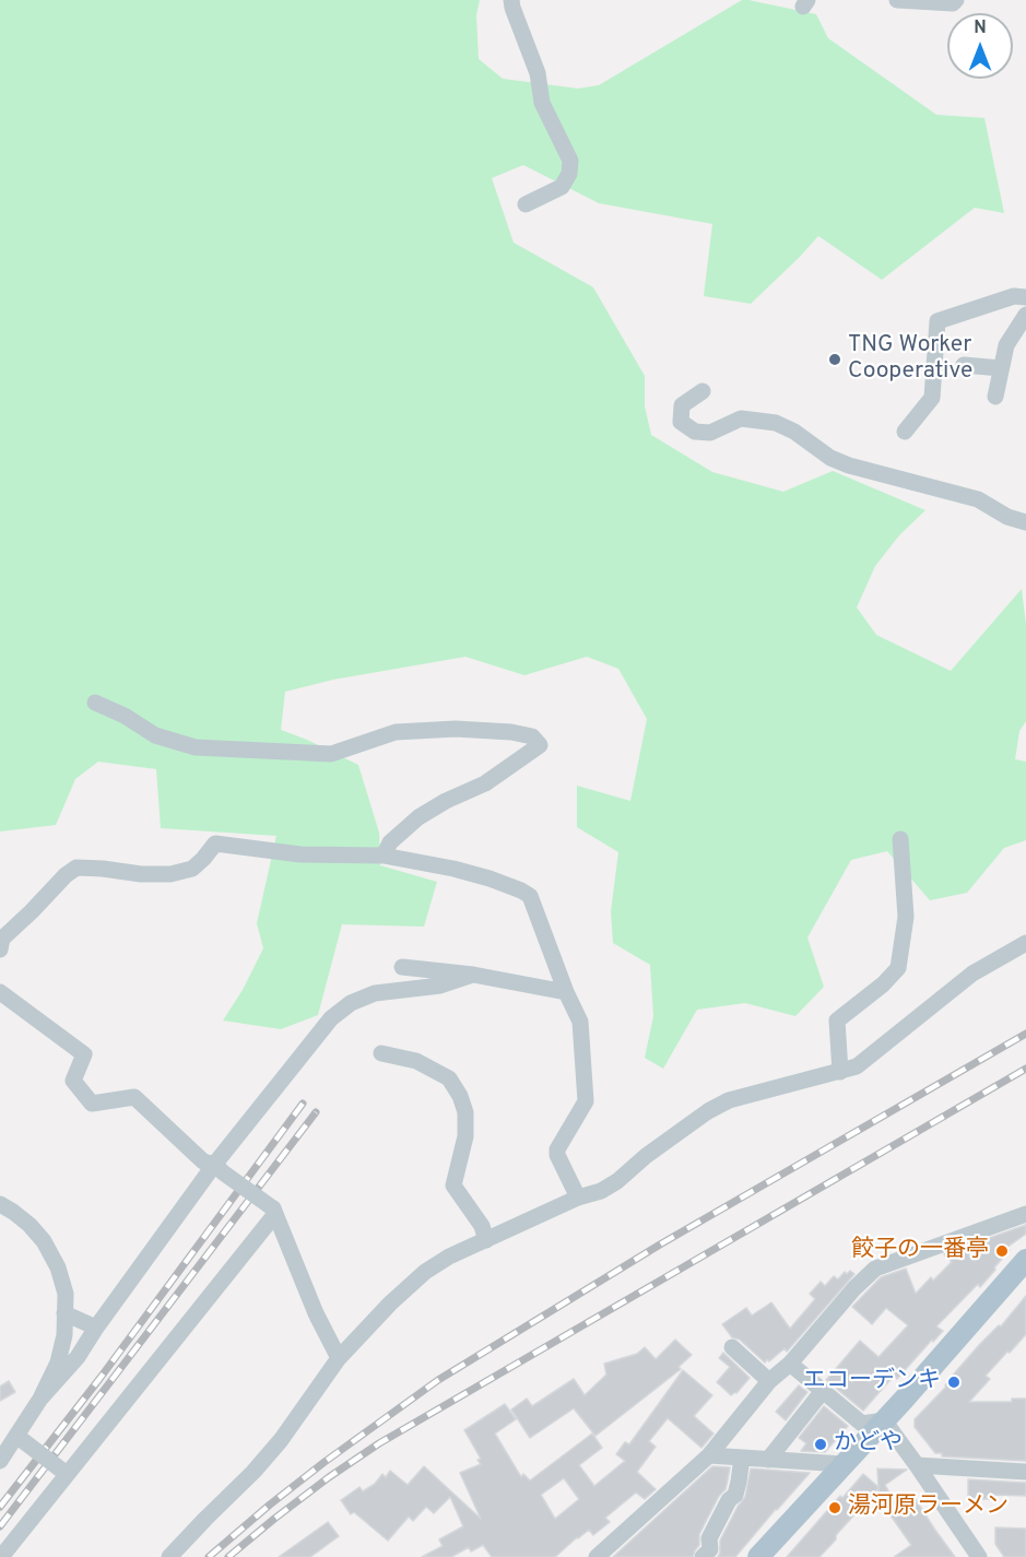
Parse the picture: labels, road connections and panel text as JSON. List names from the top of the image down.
{
  "places": [
    "TNG Worker Cooperative",
    "餃子の一番亭",
    "エコーデンキ",
    "かどや",
    "湯河原ラーメン"
  ],
  "north": "top"
}
